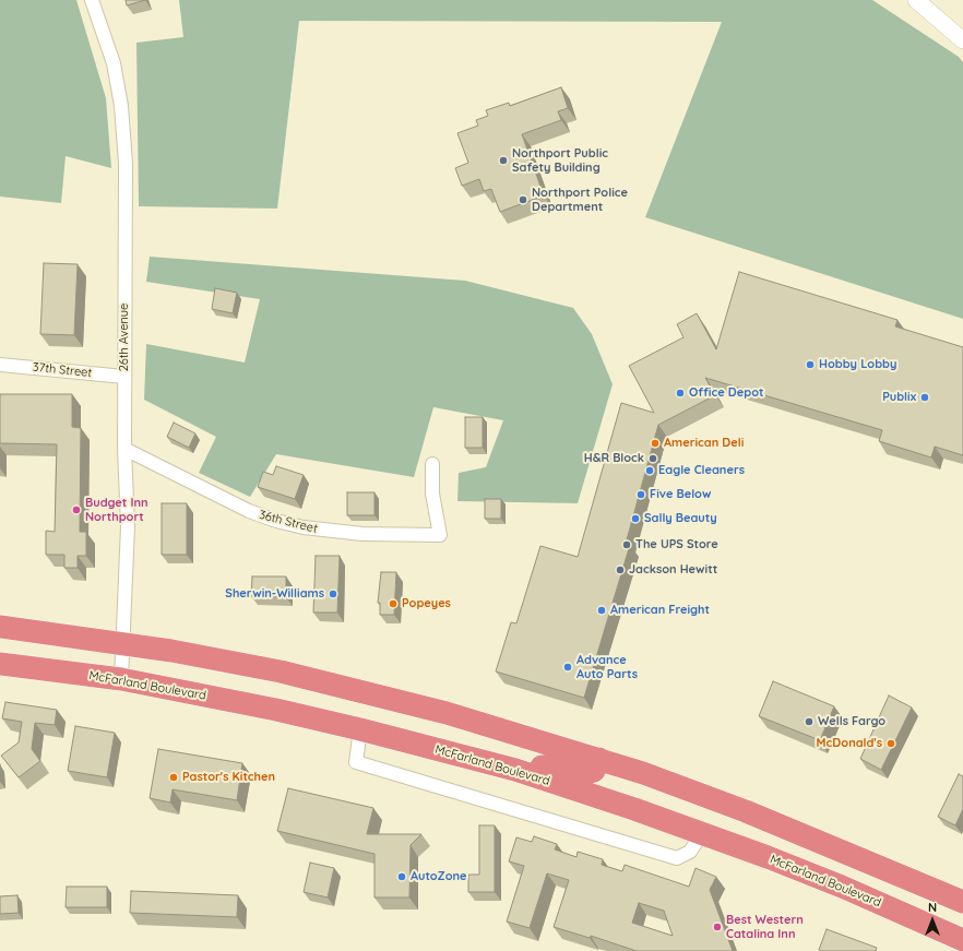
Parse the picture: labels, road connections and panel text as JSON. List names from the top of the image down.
{
  "streets": {
    "highway": ["McFarland Boulevard"],
    "street": ["26th Avenue", "37th Street", "36th Street"]
  },
  "crossings": [
    ["26th Avenue", "37th Street"],
    ["26th Avenue", "36th Street"],
    ["26th Avenue", "McFarland Boulevard"]
  ],
  "places": [
    "Northport Public Safety Building",
    "Northport Police Department",
    "Hobby Lobby",
    "Office Depot",
    "Publix",
    "American Deli",
    "H&R Block",
    "Eagle Cleaners",
    "Five Below",
    "Budget Inn Northport",
    "Sally Beauty",
    "The UPS Store",
    "Jackson Hewitt",
    "Sherwin-Williams",
    "Popeyes",
    "American Freight",
    "Advance Auto Parts",
    "Wells Fargo",
    "McDonald's",
    "Pastor's Kitchen",
    "AutoZone",
    "Best Western Catalina Inn"
  ],
  "north": "top"
}
